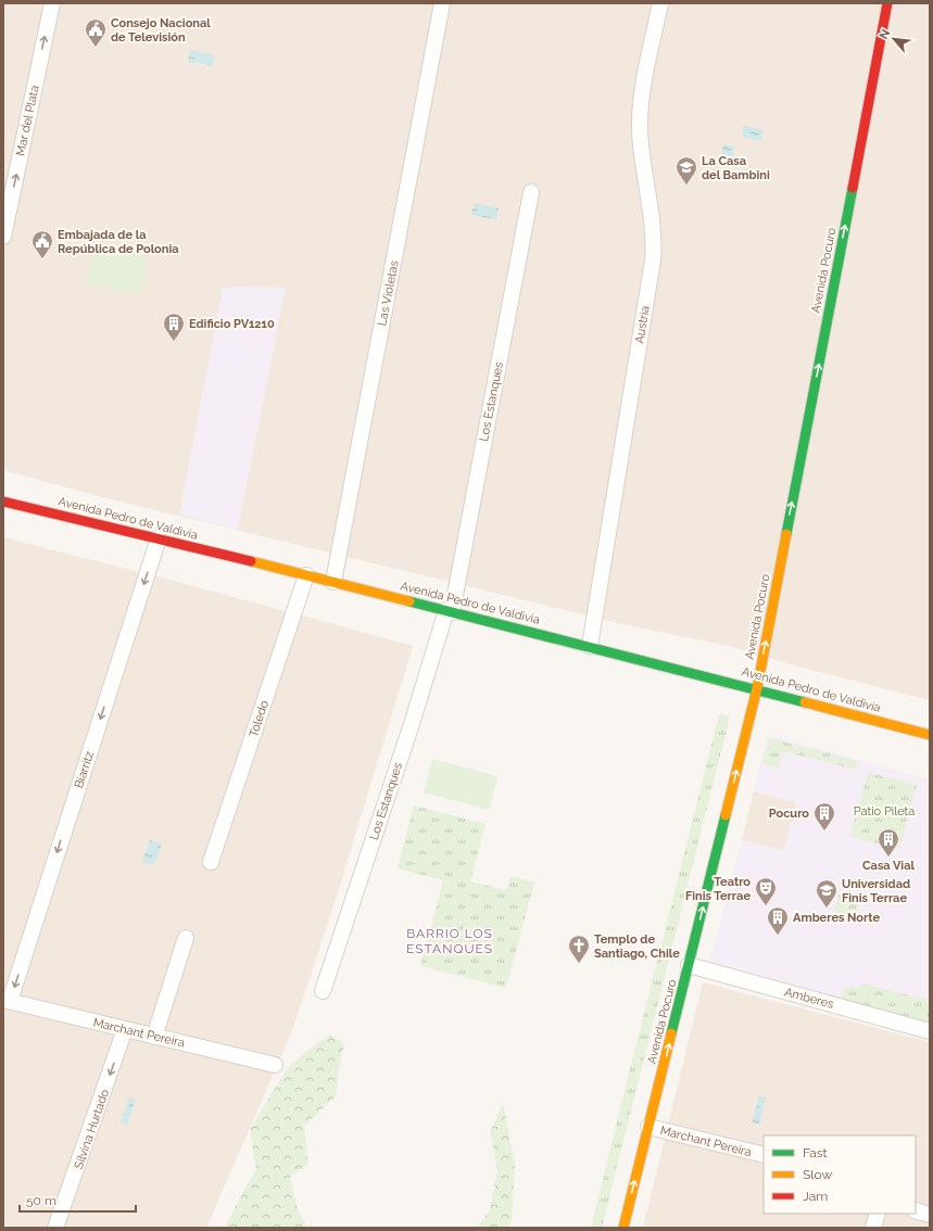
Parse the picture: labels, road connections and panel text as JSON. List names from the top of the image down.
{
  "streets": {
    "main road": ["Avenida Pocuro", "Avenida Pedro de Valdivia"],
    "street": [
      "Mar del Plata",
      "Las Violetas",
      "Austria",
      "Los Estanques",
      "Toledo",
      "Biarritz",
      "Amberes",
      "Marchant Pereira",
      "Silvina Hurtado"
    ]
  },
  "crossings": [
    ["Avenida Pocuro", "Avenida Pedro de Valdivia"],
    ["Avenida Pocuro", "Amberes"],
    ["Avenida Pocuro", "Marchant Pereira"],
    ["Las Violetas", "Avenida Pedro de Valdivia"],
    ["Austria", "Avenida Pedro de Valdivia"],
    ["Los Estanques", "Avenida Pedro de Valdivia"],
    ["Avenida Pedro de Valdivia", "Toledo"],
    ["Avenida Pedro de Valdivia", "Biarritz"],
    ["Biarritz", "Marchant Pereira"],
    ["Marchant Pereira", "Silvina Hurtado"]
  ],
  "one_way": [
    "Mar del Plata",
    "Avenida Pocuro",
    "Biarritz",
    "Silvina Hurtado"
  ],
  "districts": ["BARRIO LOS ESTANQUES"],
  "parks": ["Patio Pileta"],
  "places": {
    "public building": ["Consejo Nacional de Televisión", "Embajada de la República de Polonia"],
    "school or university": ["La Casa del Bambini", "Universidad Finis Terrae"],
    "building": [
      "Edificio PV1210",
      "Pocuro",
      "Casa Vial",
      "Amberes Norte"
    ],
    "theatre": ["Teatro Finis Terrae"],
    "church": ["Templo de Santiago, Chile"]
  },
  "legend": ["Fast", "Slow", "Jam"],
  "scale_bar": "50 m",
  "north": "top left"
}
